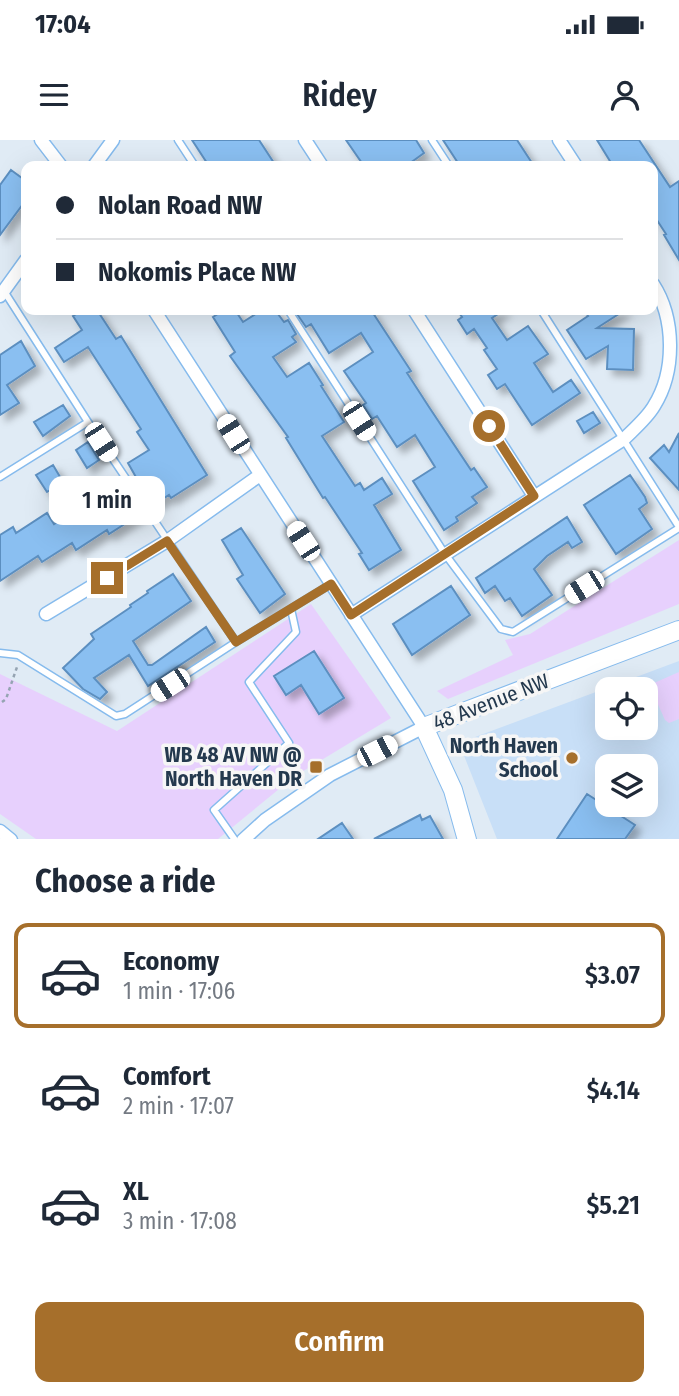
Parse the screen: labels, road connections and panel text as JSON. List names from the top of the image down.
{
  "streets": {
    "street": ["48 Avenue NW"]
  },
  "places": {
    "other": ["North Haven School"],
    "transit": ["WB 48 AV NW @ North Haven DR"]
  },
  "page": {
    "status": "17:04",
    "header": "Ridey",
    "banner": ["Nolan Road NW", "Nokomis Place NW"],
    "bubble": "1 min",
    "heading": "Choose a ride",
    "list": [
      {
        "name": "Economy",
        "note": "1 min · 17:06",
        "value": "$3.07"
      },
      {
        "name": "Comfort",
        "note": "2 min · 17:07",
        "value": "$4.14"
      },
      {
        "name": "XL",
        "note": "3 min · 17:08",
        "value": "$5.21"
      }
    ],
    "buttons": "Confirm"
  }
}
